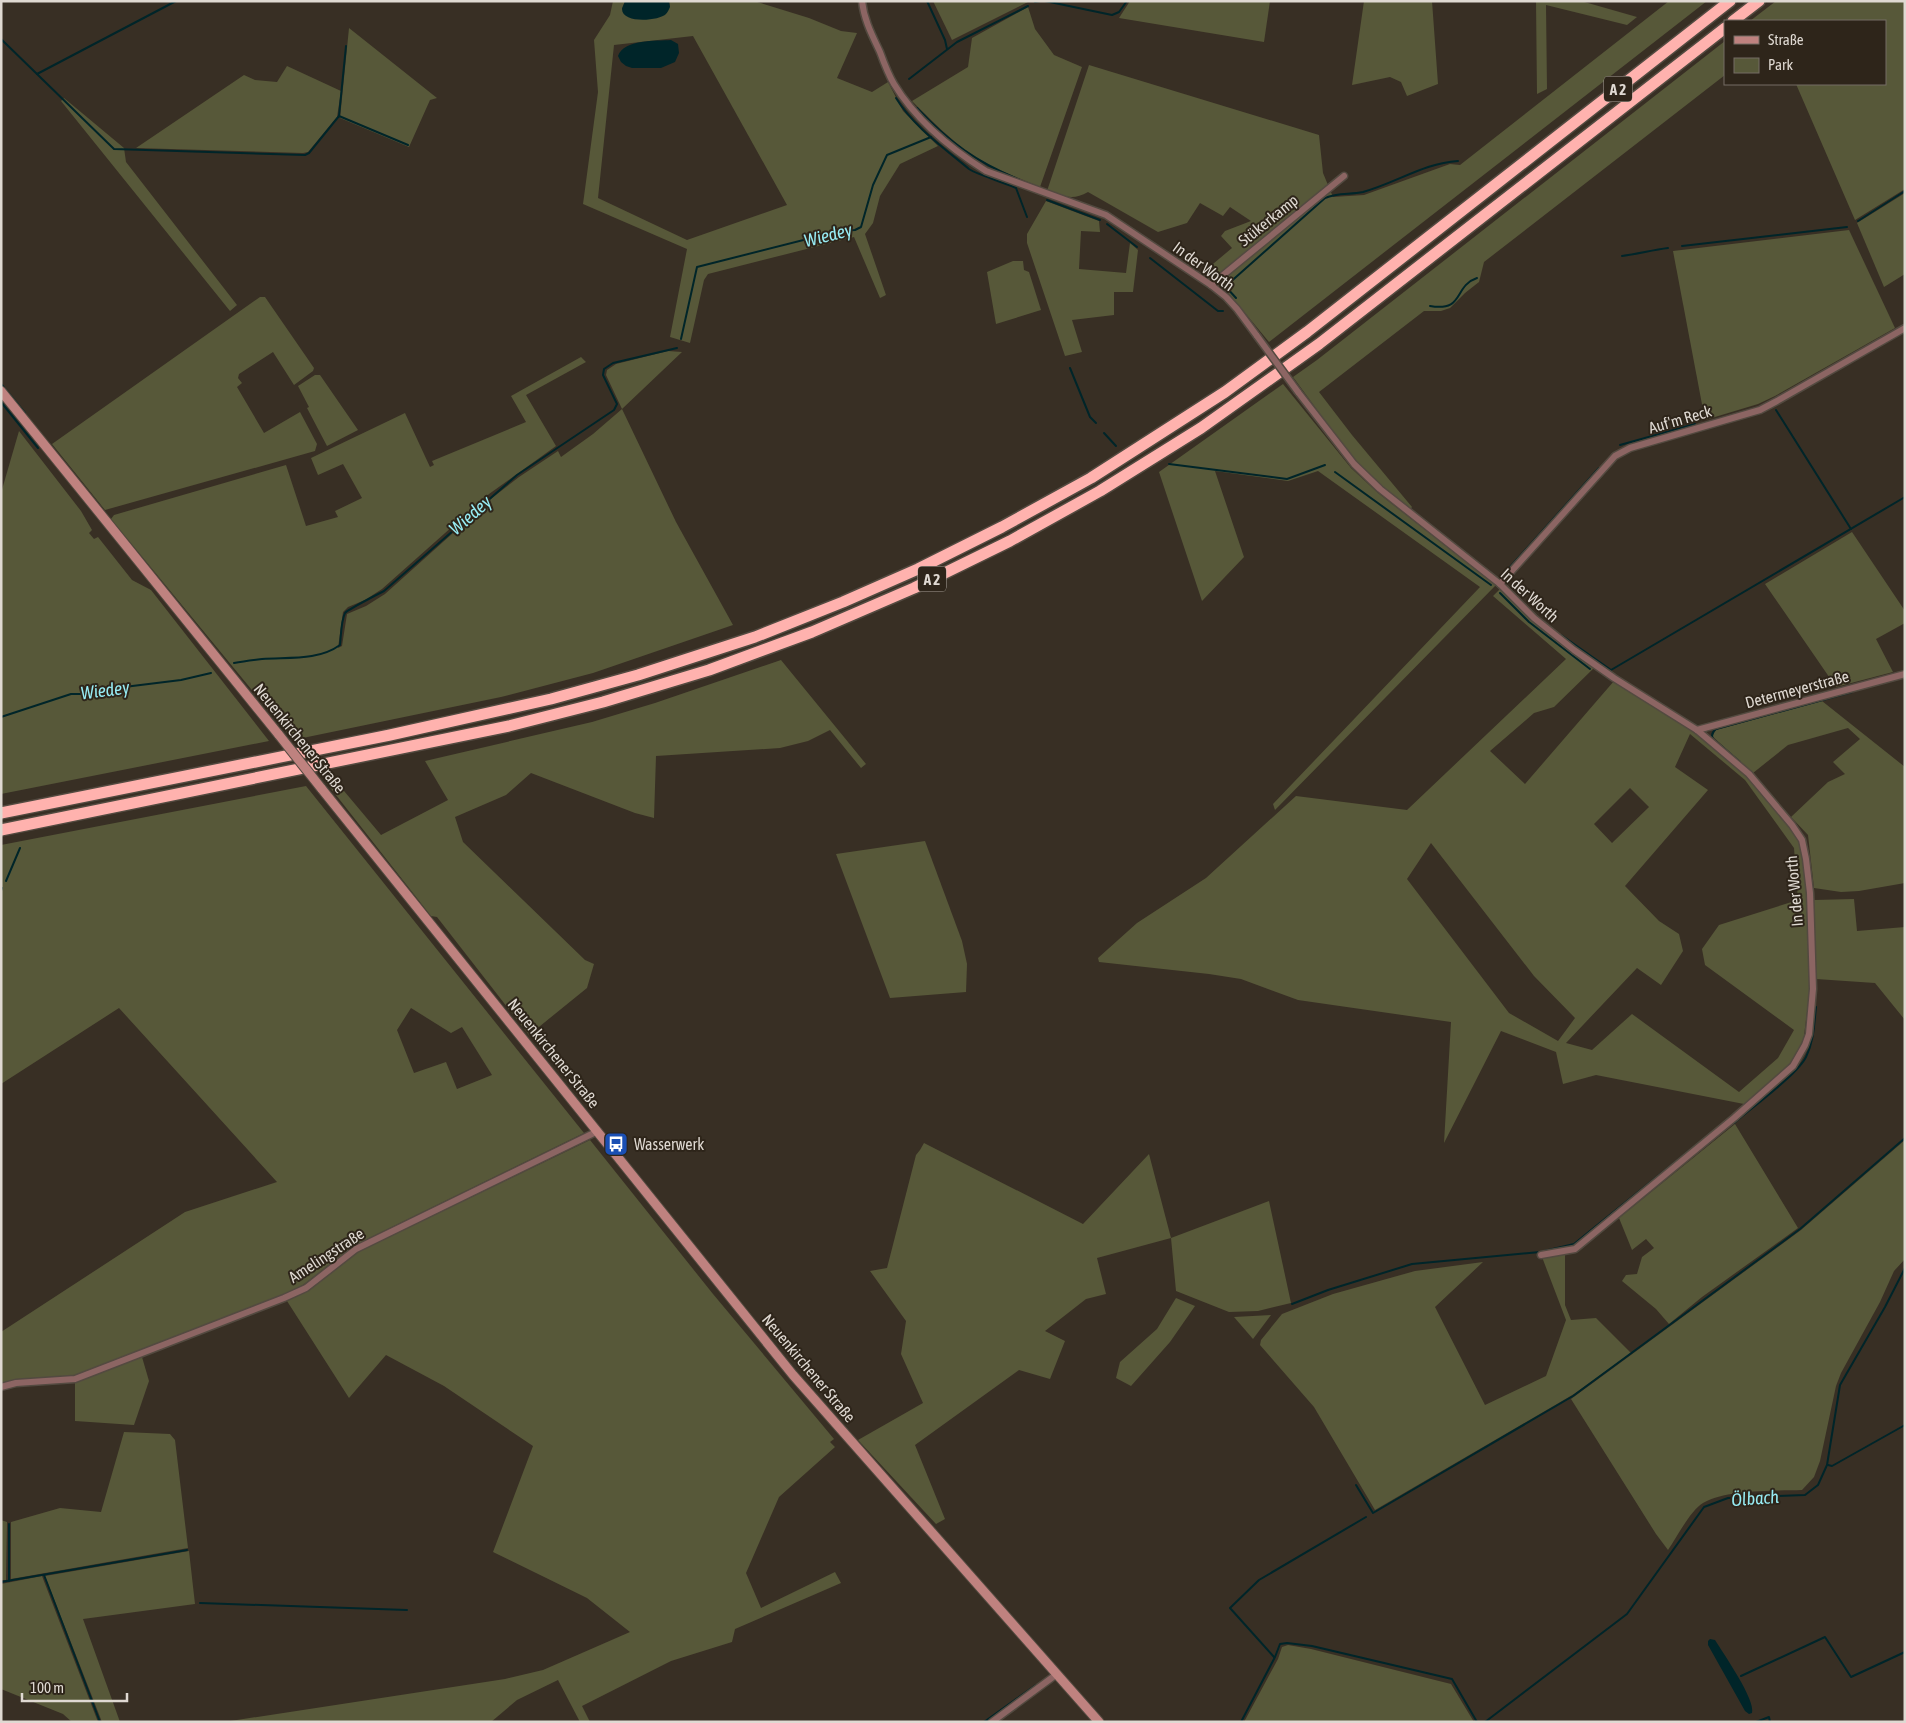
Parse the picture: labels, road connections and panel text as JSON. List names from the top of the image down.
{
  "streets": {
    "highway": ["A 2"],
    "main road": ["Neuenkirchener Straße"],
    "street": [
      "Stükerkamp",
      "In der Worth",
      "Auf'm Reck",
      "Determeyerstraße",
      "Amelingstraße"
    ]
  },
  "crossings": [
    ["Stükerkamp", "In der Worth"],
    ["In der Worth", "Auf'm Reck"],
    ["In der Worth", "Determeyerstraße"],
    ["Neuenkirchener Straße", "Amelingstraße"]
  ],
  "water": ["Wiedey", "Ölbach"],
  "places": {
    "bus stop": ["Wasserwerk"]
  },
  "legend": ["Straße", "Park"],
  "scale_bar": "100 m"
}
